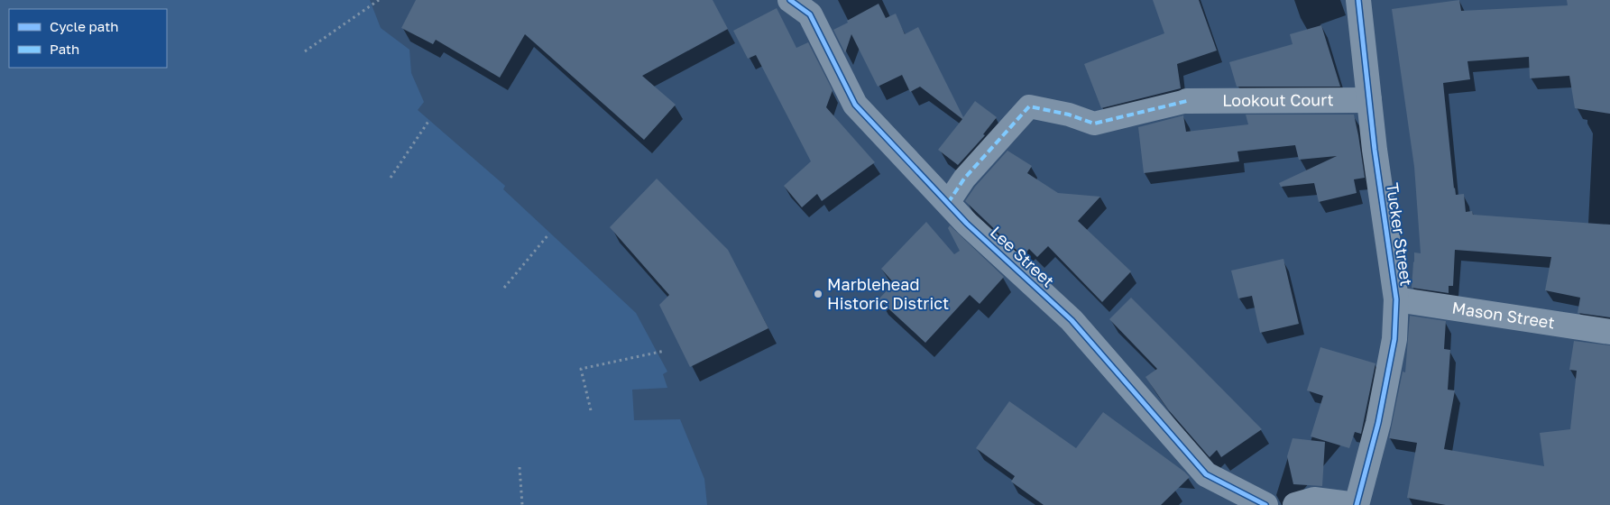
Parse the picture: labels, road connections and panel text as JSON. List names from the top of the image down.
{
  "streets": {
    "street": [
      "Lookout Court",
      "Tucker Street",
      "Lee Street",
      "Mason Street"
    ]
  },
  "crossings": [
    ["Lookout Court", "Tucker Street"],
    ["Tucker Street", "Mason Street"]
  ],
  "places": ["Marblehead Historic District"],
  "legend": ["Cycle path", "Path"]
}
